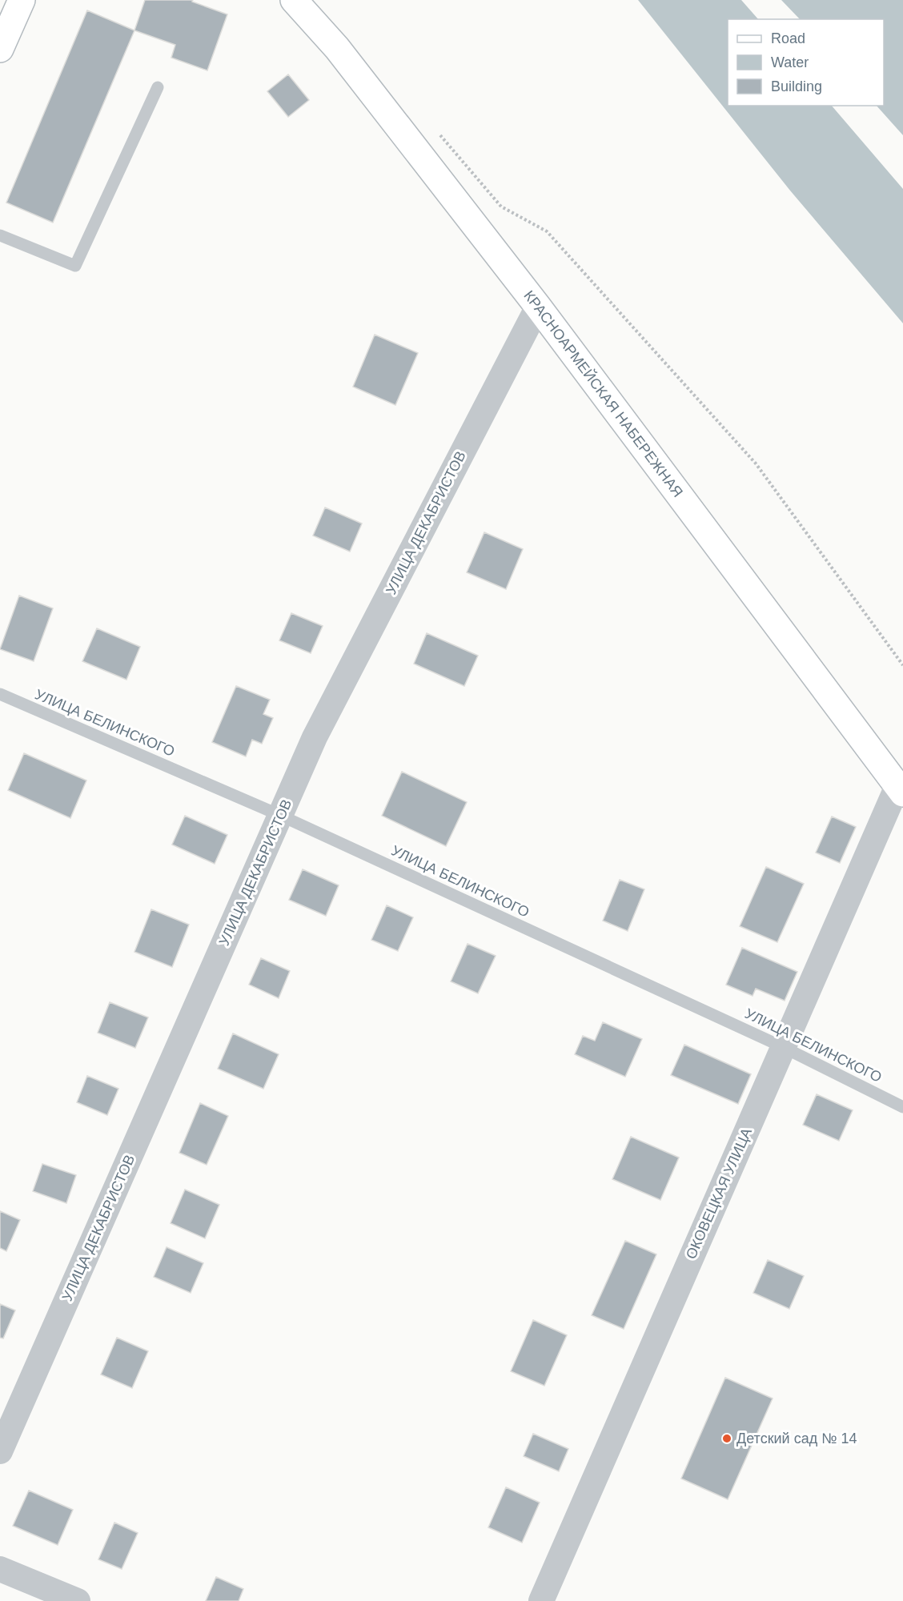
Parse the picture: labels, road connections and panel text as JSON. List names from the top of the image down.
{
  "streets": {
    "street": ["КРАСНОАРМЕЙСКАЯ НАБЕРЕЖНАЯ", "УЛИЦА ДЕКАБРИСТОВ", "ОКОВЕЦКАЯ УЛИЦА"],
    "lane": ["УЛИЦА БЕЛИНСКОГО"]
  },
  "crossings": [
    ["КРАСНОАРМЕЙСКАЯ НАБЕРЕЖНАЯ", "УЛИЦА ДЕКАБРИСТОВ"],
    ["КРАСНОАРМЕЙСКАЯ НАБЕРЕЖНАЯ", "ОКОВЕЦКАЯ УЛИЦА"],
    ["УЛИЦА ДЕКАБРИСТОВ", "УЛИЦА БЕЛИНСКОГО"],
    ["УЛИЦА БЕЛИНСКОГО", "ОКОВЕЦКАЯ УЛИЦА"]
  ],
  "places": ["Детский сад № 14"],
  "legend": ["Road", "Water", "Building"]
}
